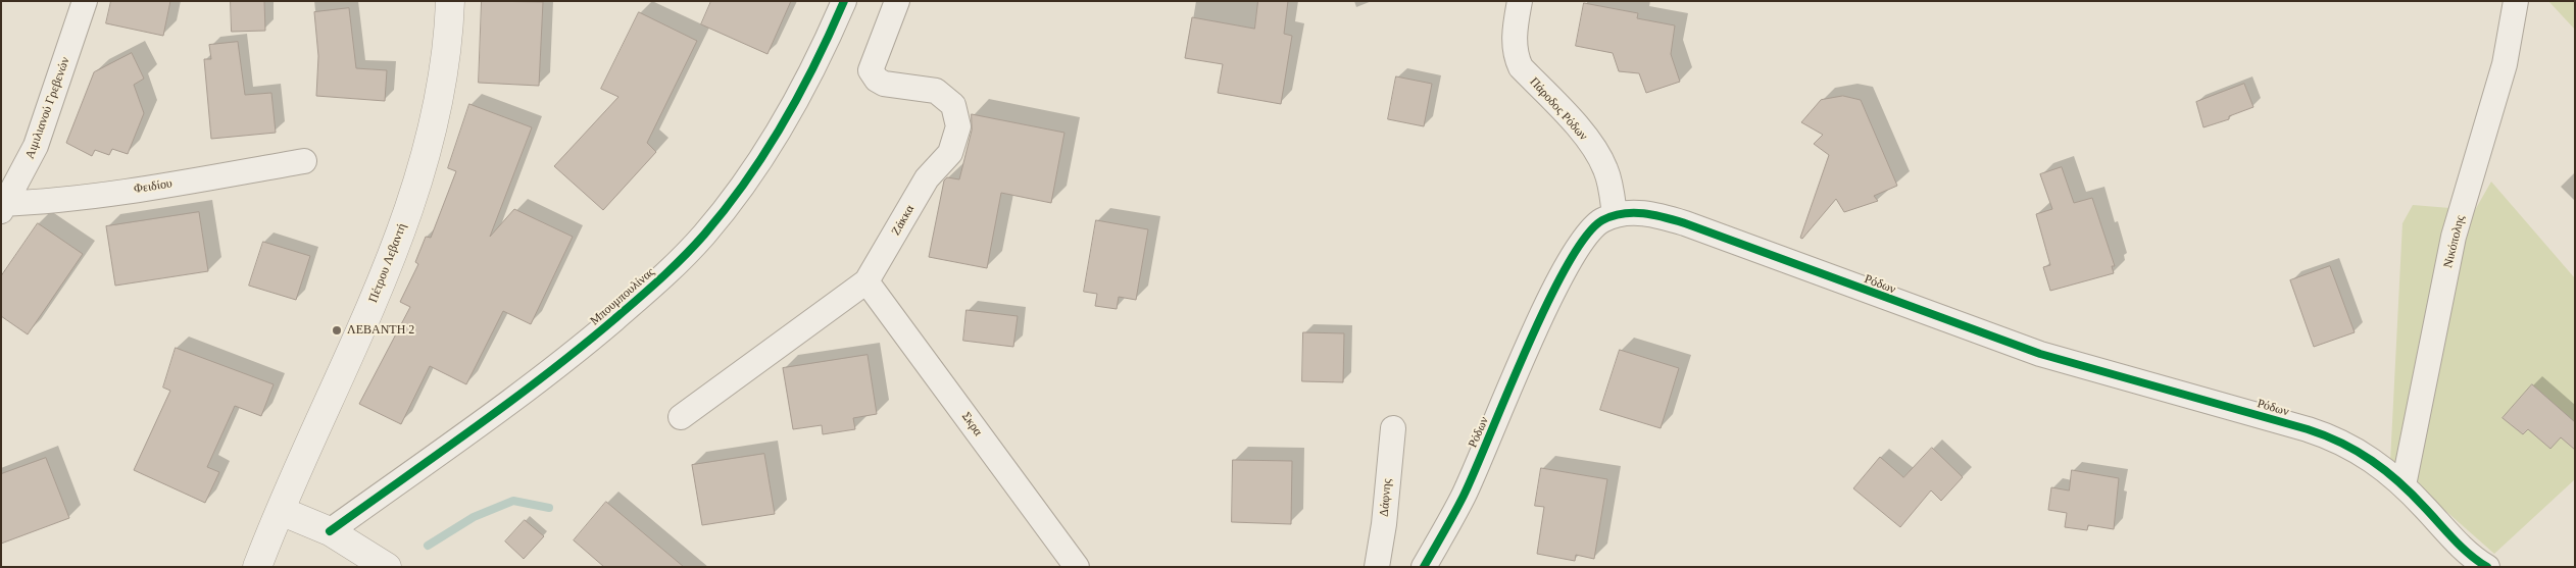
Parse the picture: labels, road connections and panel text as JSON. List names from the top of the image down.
{
  "streets": {
    "street": [
      "Αιμιλιανού Γρεβενών",
      "Πάροδος Ρόδων",
      "Φειδίου",
      "Ζάκκα",
      "Νικόπολης",
      "Πέτρου Λεβαντή",
      "Ρόδων",
      "Μπουμπουλίνας",
      "Σκρα",
      "Δάφνης"
    ]
  },
  "crossings": [
    ["Αιμιλιανού Γρεβενών", "Φειδίου"],
    ["Πάροδος Ρόδων", "Ρόδων"],
    ["Ζάκκα", "Σκρα"],
    ["Νικόπολης", "Ρόδων"]
  ],
  "places": ["ΛΕΒΑΝΤΗ 2"]
}
